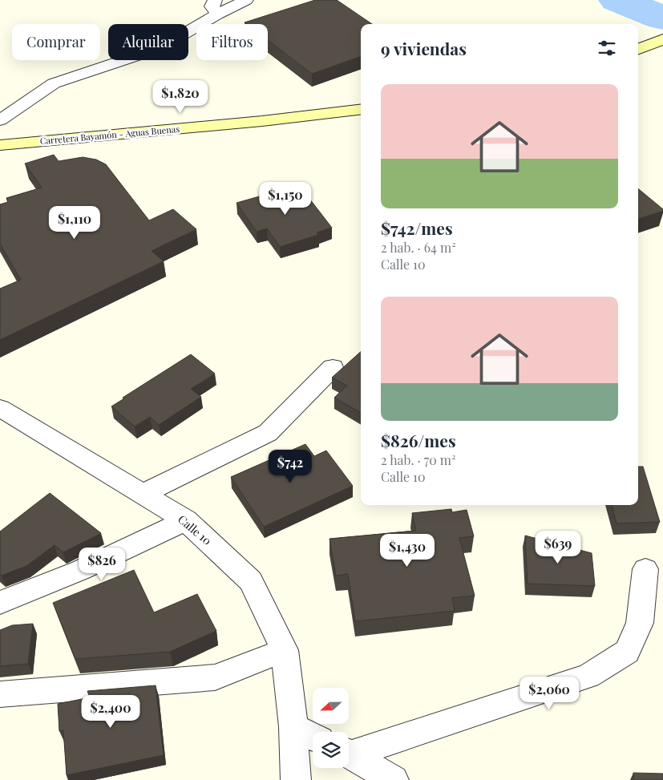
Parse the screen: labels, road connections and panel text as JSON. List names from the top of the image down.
{
  "streets": {
    "street": ["Carretera Bayamón - Aguas Buenas", "Calle 10"]
  },
  "north": "left",
  "page": {
    "chip": ["Comprar", "Alquilar", "Filtros"],
    "heading": "9 viviendas",
    "list": [
      {
        "name": "$742/mes",
        "note": "2 hab. · 64 m² · Calle 10"
      },
      {
        "name": "$826/mes",
        "note": "2 hab. · 70 m² · Calle 10"
      }
    ],
    "price": [
      "$1,820",
      "$1,150",
      "$1,110",
      "$742",
      "$639",
      "$1,430",
      "$826",
      "$2,060",
      "$2,400"
    ]
  }
}
